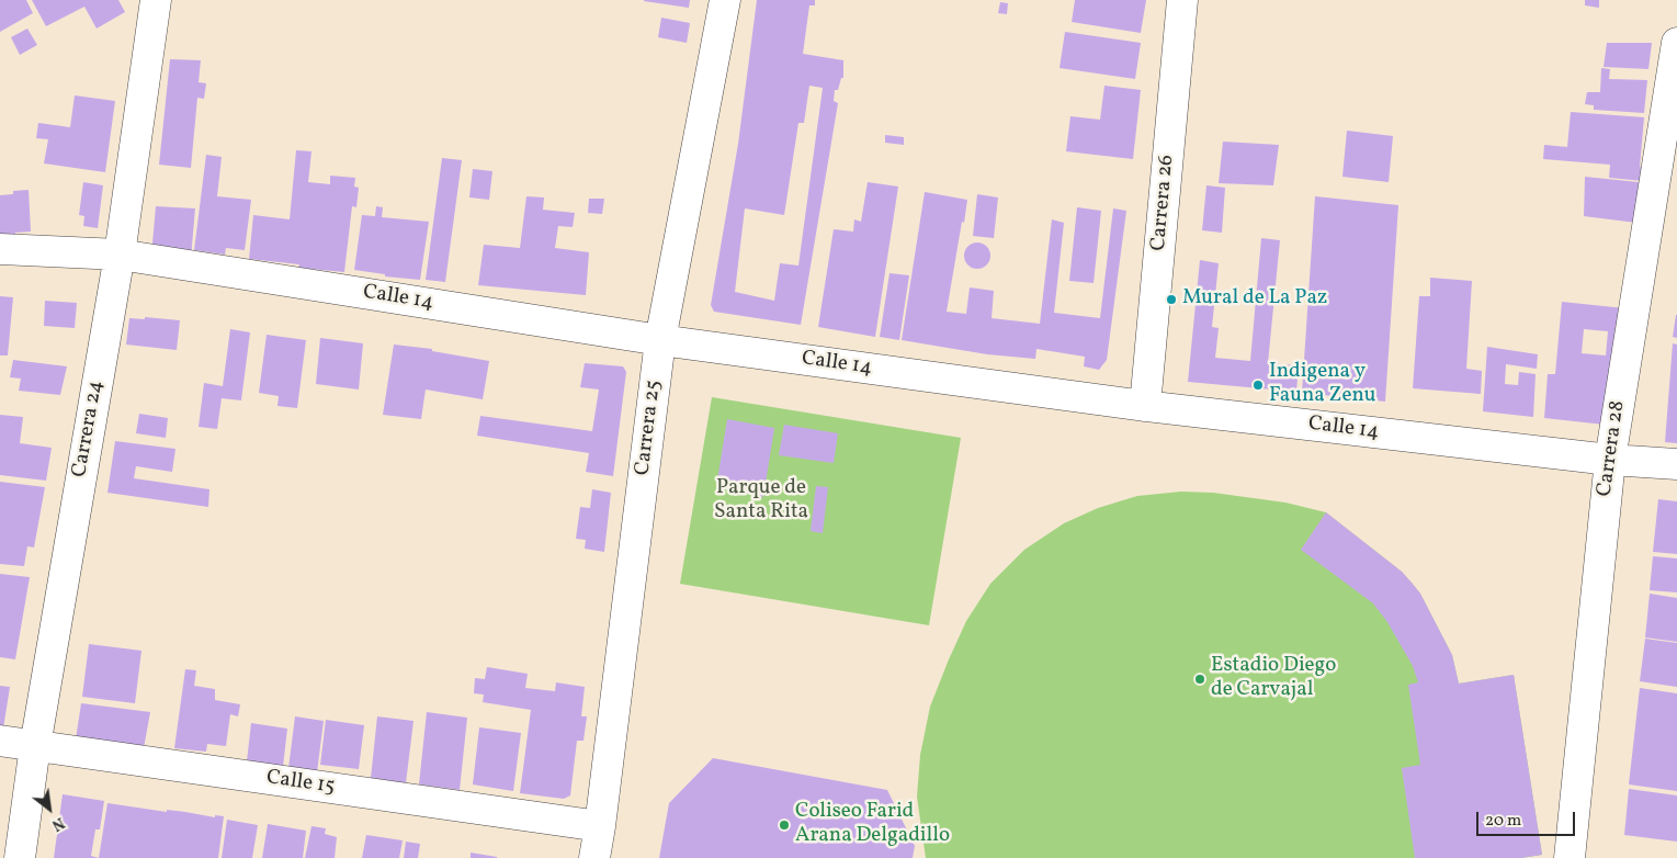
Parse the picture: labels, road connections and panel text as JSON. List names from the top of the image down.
{
  "streets": {
    "street": [
      "Carrera 26",
      "Calle 14",
      "Carrera 25",
      "Carrera 24",
      "Carrera 28",
      "Calle 15"
    ]
  },
  "crossings": [
    ["Carrera 26", "Calle 14"],
    ["Calle 14", "Carrera 25"],
    ["Calle 14", "Carrera 24"],
    ["Calle 14", "Carrera 28"],
    ["Carrera 25", "Calle 15"],
    ["Carrera 24", "Calle 15"]
  ],
  "parks": ["Parque de Santa Rita"],
  "places": [
    "Mural de La Paz",
    "Indigena y Fauna Zenu",
    "Estadio Diego de Carvajal",
    "Coliseo Farid Arana Delgadillo"
  ],
  "scale_bar": "20 m",
  "north": "bottom right"
}
